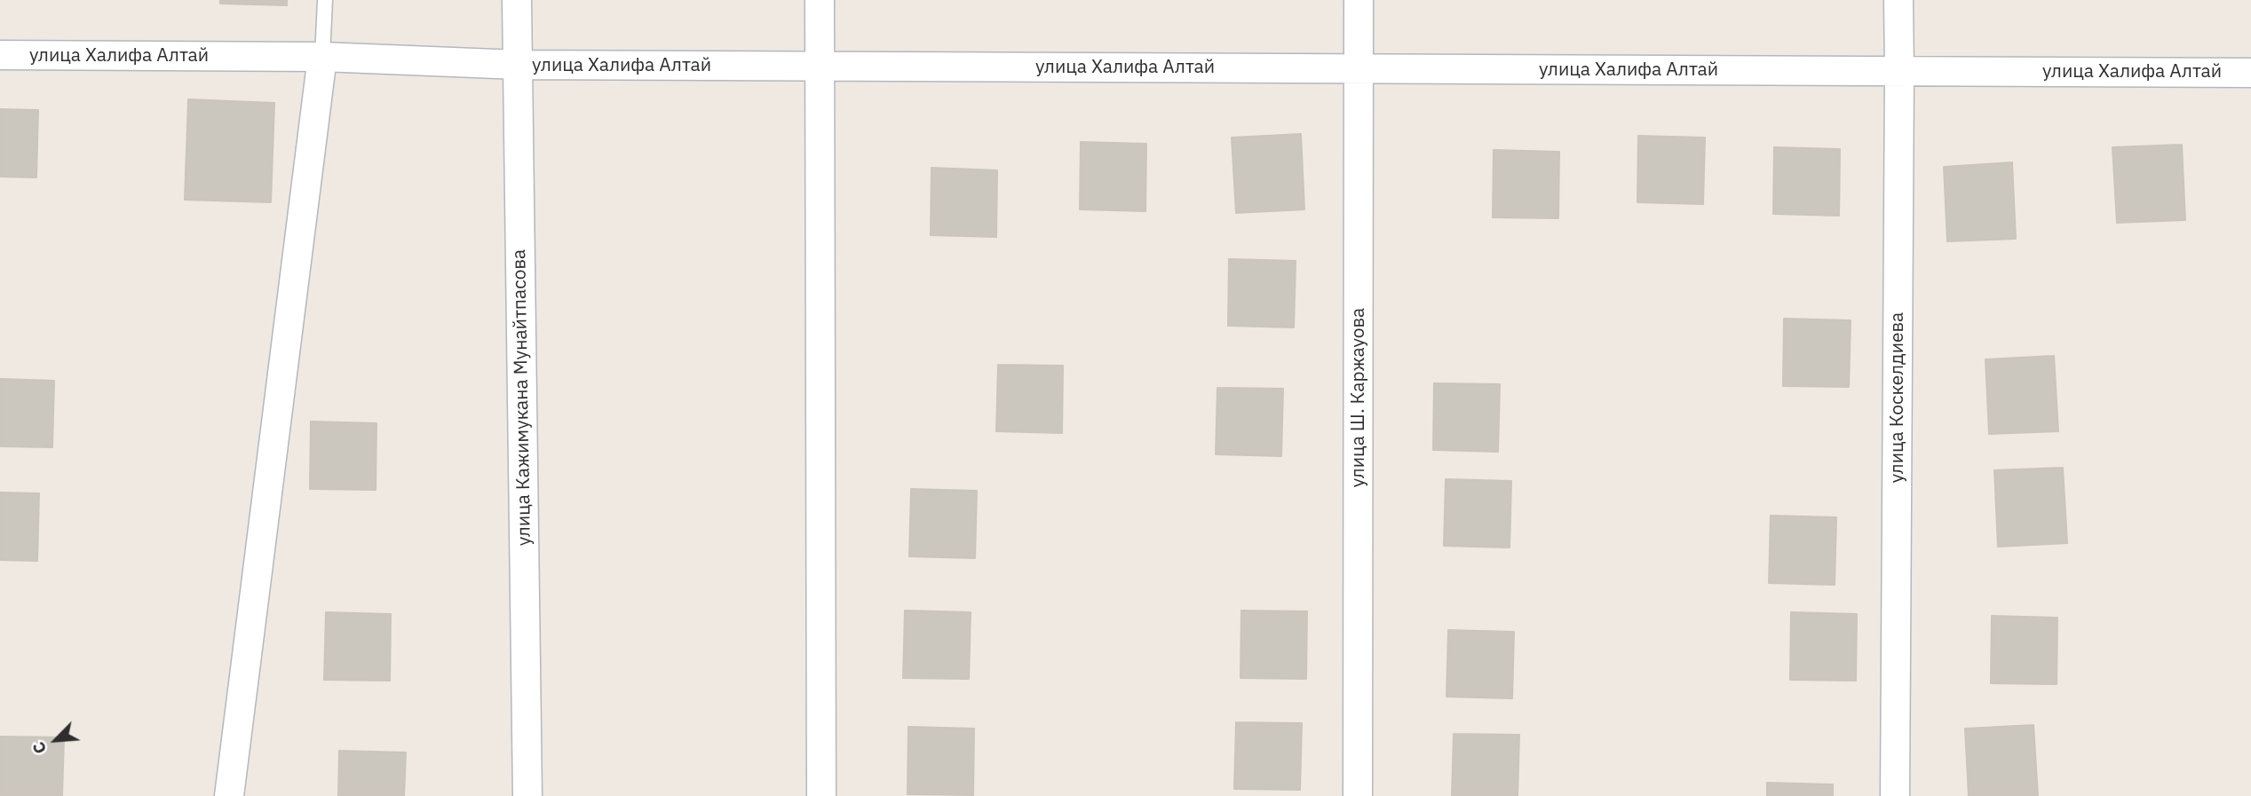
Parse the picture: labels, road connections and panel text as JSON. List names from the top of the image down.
{
  "streets": {
    "street": [
      "улица Халифа Алтай",
      "улица Кажимукана Мунайтпасова",
      "улица Ш. Каржауова",
      "улица Коскелдиева"
    ]
  },
  "crossings": [
    ["улица Халифа Алтай", "улица Кажимукана Мунайтпасова"],
    ["улица Халифа Алтай", "улица Ш. Каржауова"],
    ["улица Халифа Алтай", "улица Коскелдиева"]
  ],
  "north": "bottom left"
}
